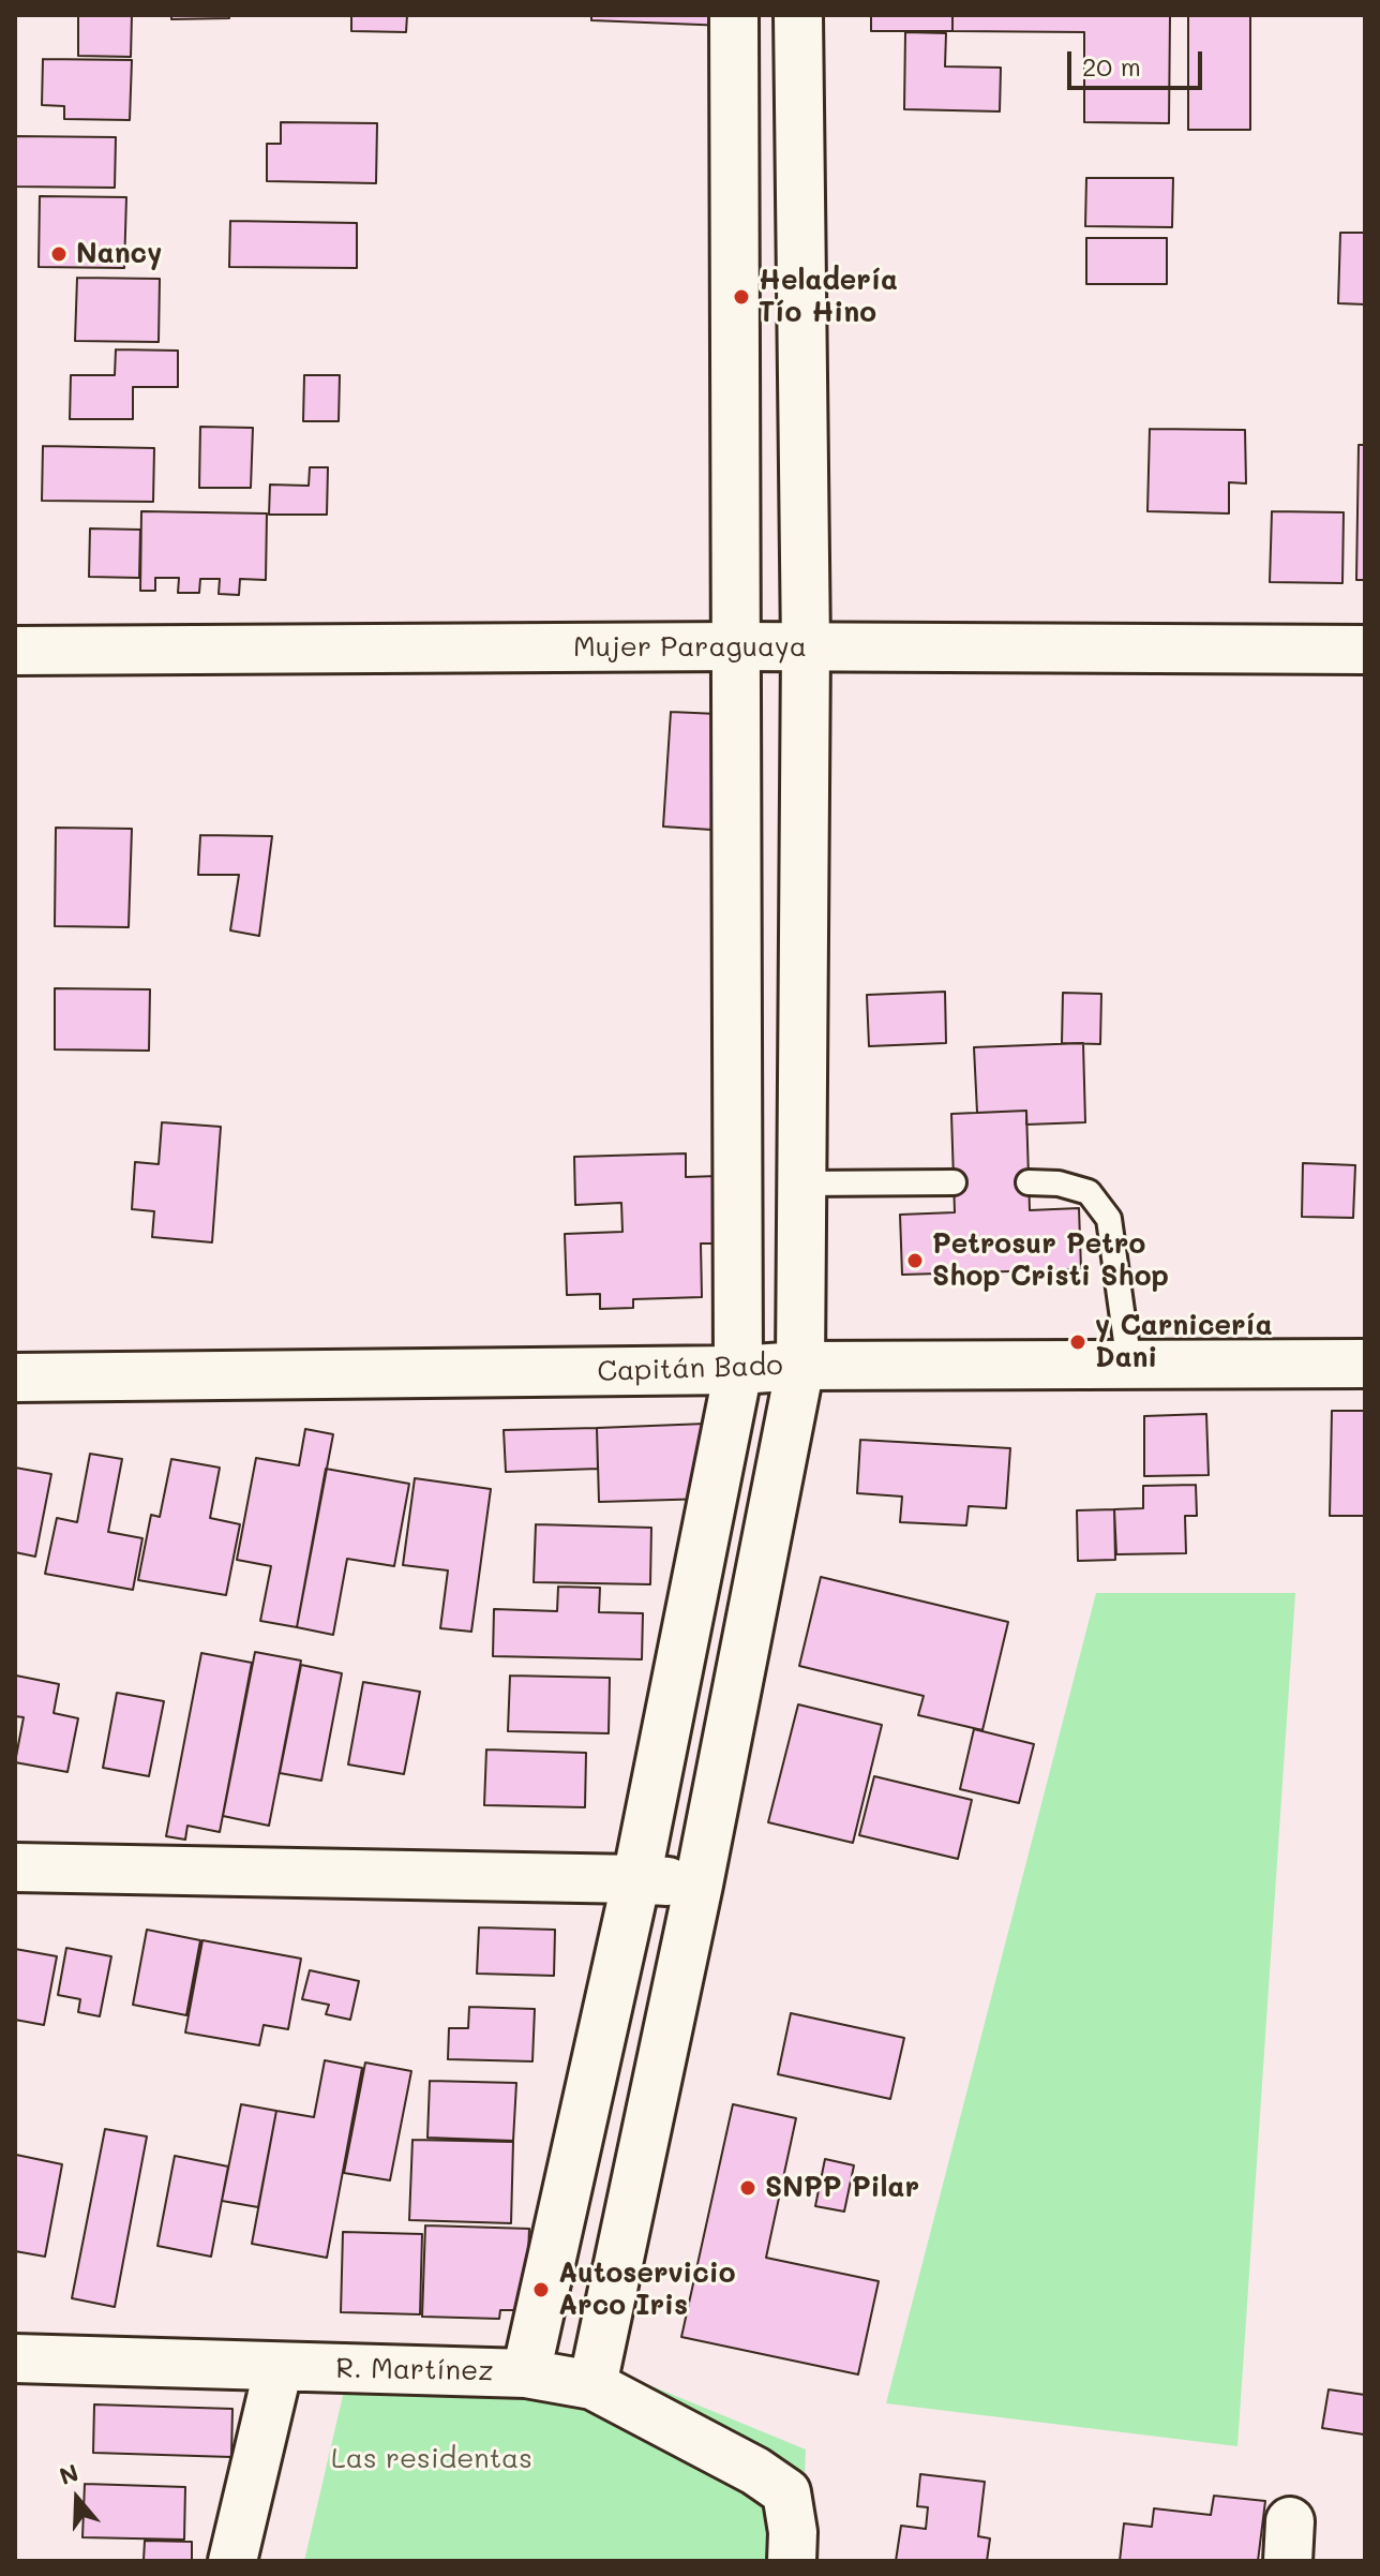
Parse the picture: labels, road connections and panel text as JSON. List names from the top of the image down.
{
  "streets": {
    "street": ["Mujer Paraguaya", "Capitán Bado", "R. Martínez"]
  },
  "parks": ["Las residentas"],
  "places": [
    "Nancy",
    "Heladería Tío Hino",
    "Petrosur Petro Shop Cristi Shop",
    "y Carnicería Dani",
    "SNPP Pilar",
    "Autoservicio Arco Iris"
  ],
  "scale_bar": "20 m",
  "north": "top"
}
